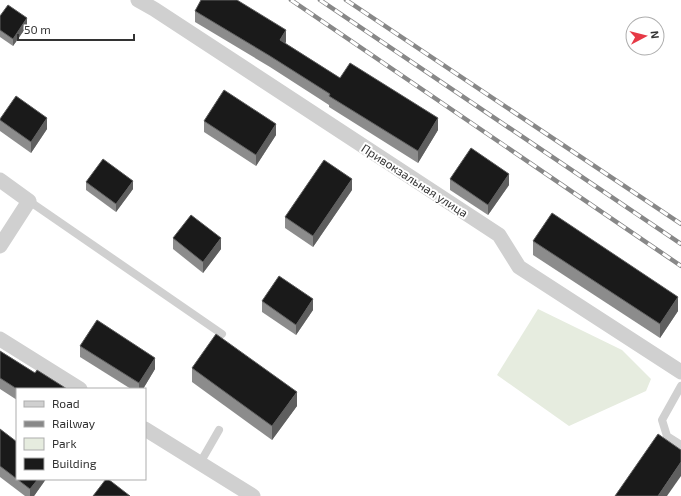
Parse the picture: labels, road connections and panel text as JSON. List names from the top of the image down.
{
  "streets": {
    "street": ["Привокзальная улица"]
  },
  "legend": [
    "Road",
    "Railway",
    "Park",
    "Building"
  ],
  "scale_bar": "50 m",
  "north": "right"
}
